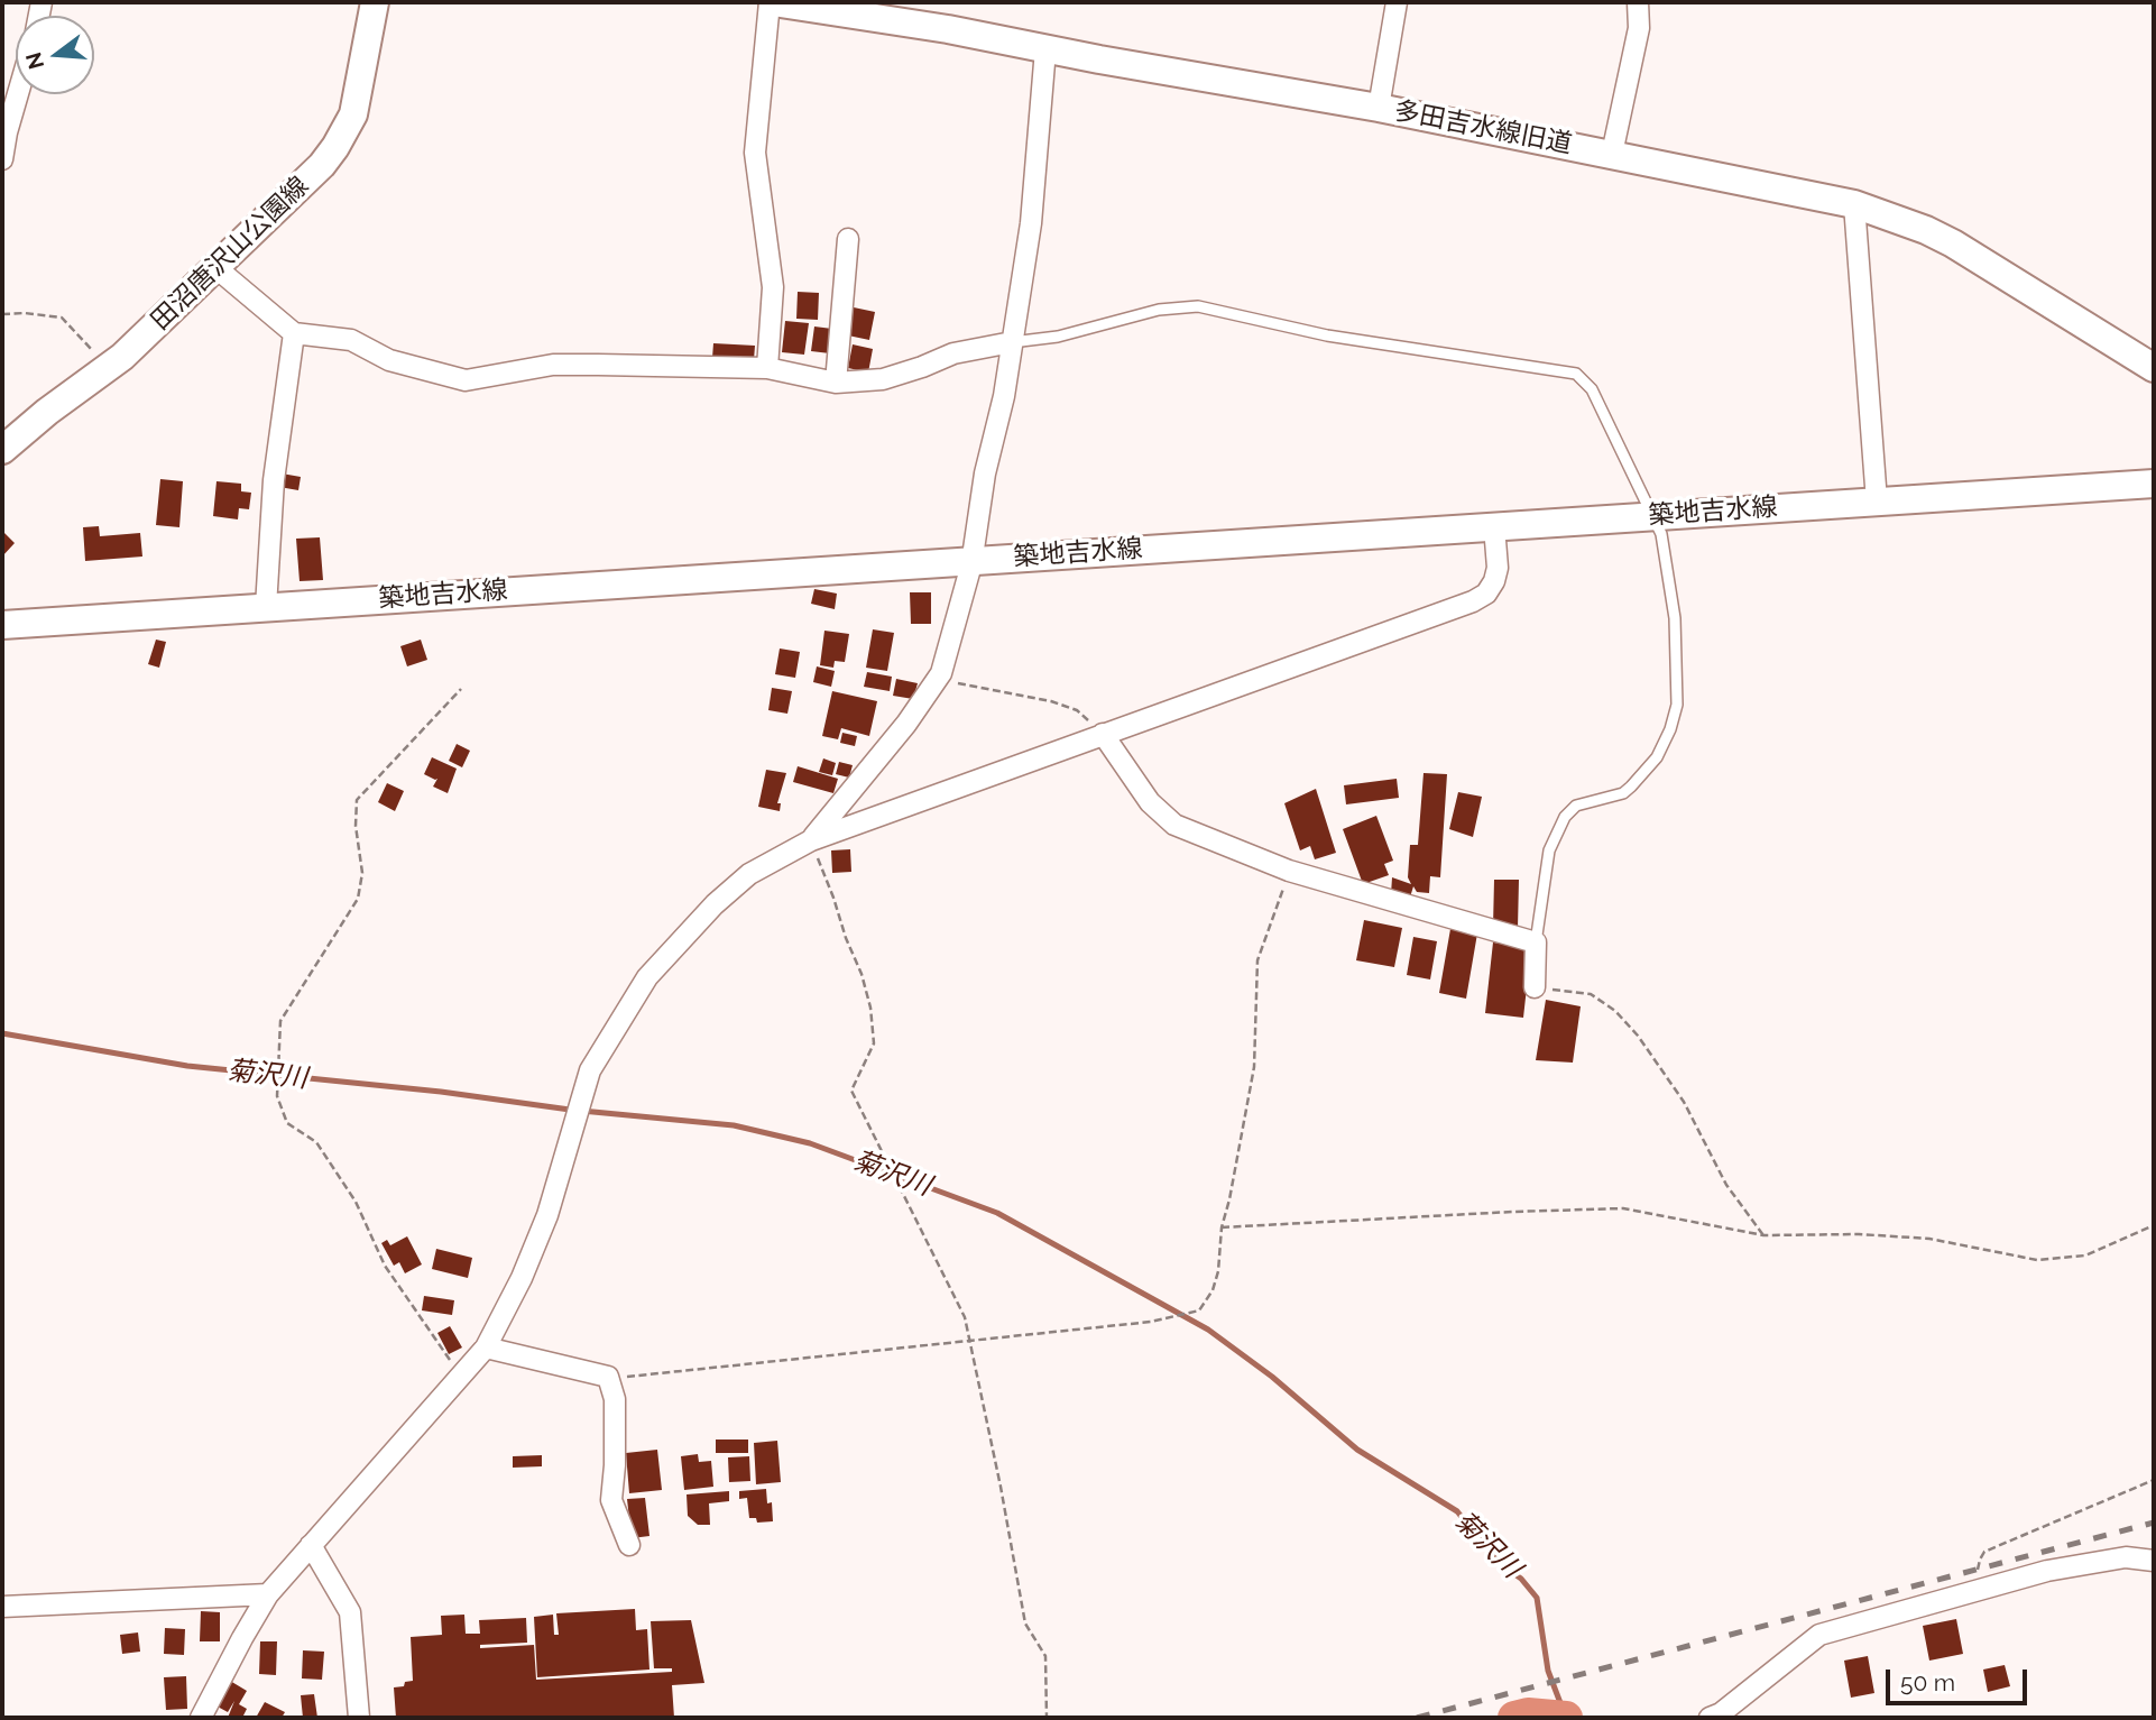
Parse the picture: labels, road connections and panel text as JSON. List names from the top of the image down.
{
  "streets": {
    "main road": ["多田吉水線旧道", "田沼唐沢山公園線", "築地吉水線"]
  },
  "water": ["菊沢川"],
  "scale_bar": "50 m",
  "north": "left"
}
